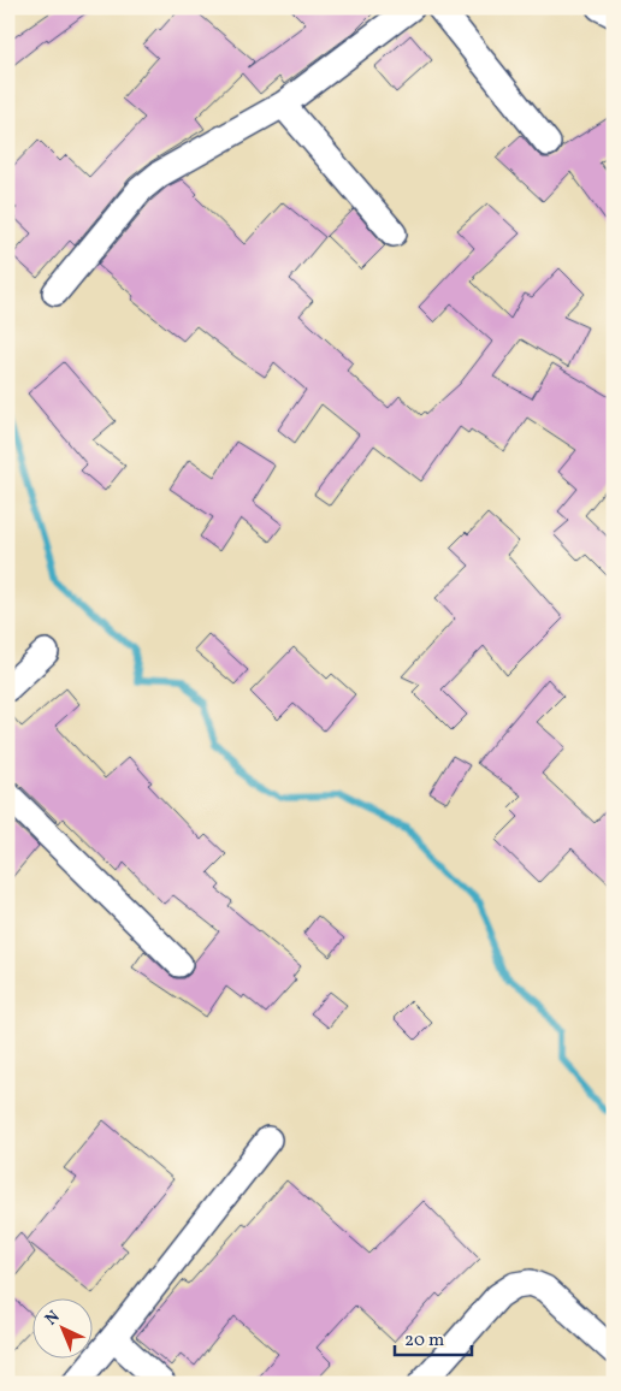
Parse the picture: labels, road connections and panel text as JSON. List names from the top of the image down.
{
  "scale_bar": "20 m",
  "north": "top left"
}
